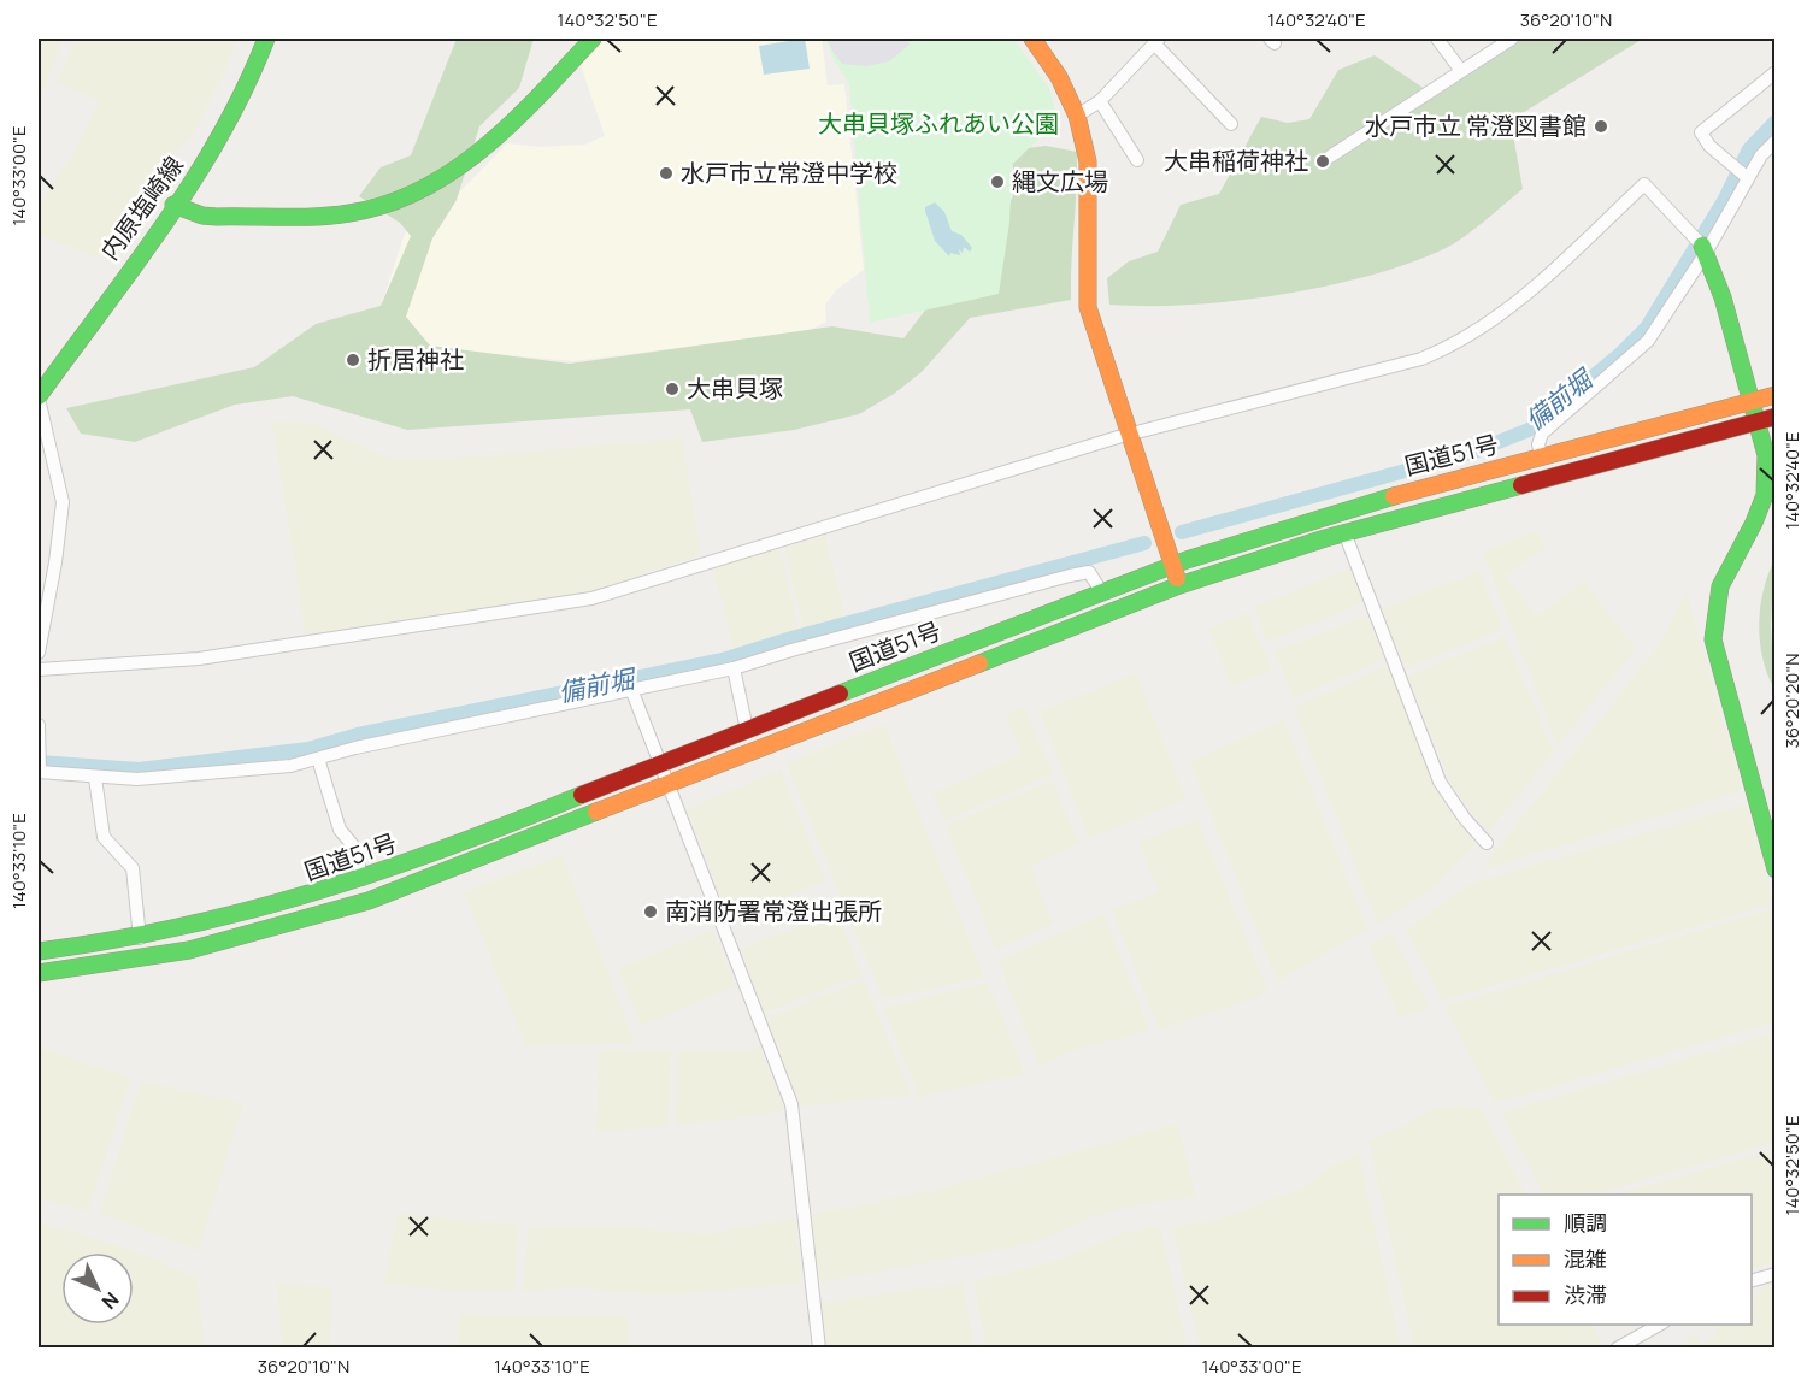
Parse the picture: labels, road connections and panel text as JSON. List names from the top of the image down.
{
  "streets": {
    "main road": ["内原塩崎線", "国道51号"]
  },
  "water": ["備前堀"],
  "parks": ["大串貝塚ふれあい公園"],
  "places": [
    "水戸市立 常澄図書館",
    "大串稲荷神社",
    "水戸市立常澄中学校",
    "縄文広場",
    "折居神社",
    "大串貝塚",
    "南消防署常澄出張所"
  ],
  "legend": ["順調", "混雑", "渋滞"],
  "north": "bottom right",
  "coordinates": [
    "140°32'50\"E",
    "140°32'40\"E",
    "36°20'10\"N",
    "140°33'00\"E",
    "36°20'20\"N",
    "140°33'10\"E"
  ]
}
